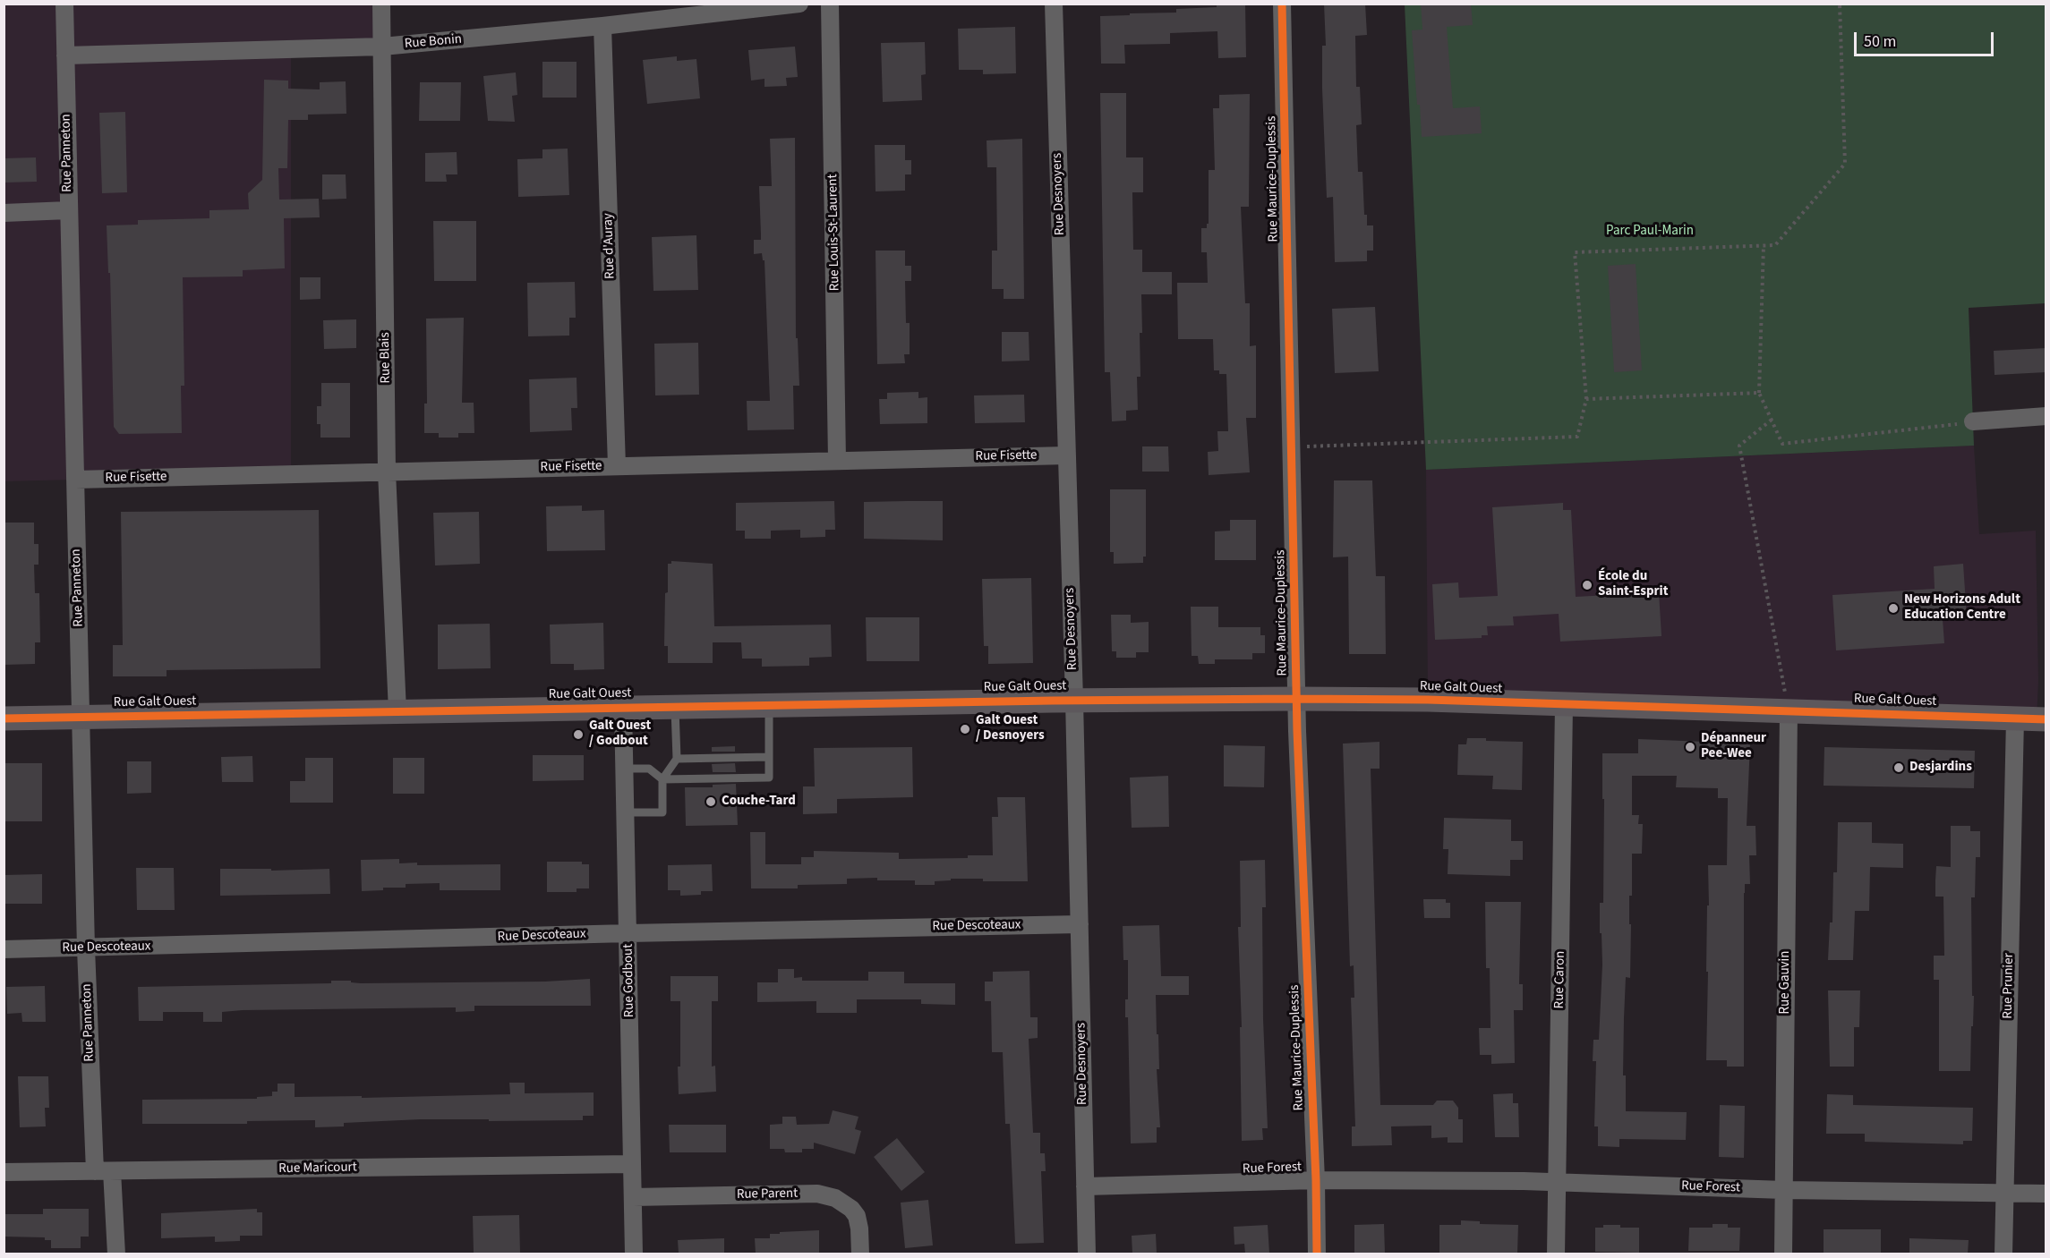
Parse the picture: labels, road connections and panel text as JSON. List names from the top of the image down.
{
  "streets": {
    "street": [
      "Rue Bonin",
      "Rue Panneton",
      "Rue Maurice-Duplessis",
      "Rue Desnoyers",
      "Rue Louis-St-Laurent",
      "Rue d'Auray",
      "Rue Blais",
      "Rue Fisette",
      "Rue Galt Ouest",
      "Rue Descoteaux",
      "Rue Caron",
      "Rue Godbout",
      "Rue Gauvin",
      "Rue Prunier",
      "Rue Maricourt",
      "Rue Forest",
      "Rue Parent"
    ]
  },
  "crossings": [
    ["Rue Bonin", "Rue Panneton"],
    ["Rue Bonin", "Rue d'Auray"],
    ["Rue Bonin", "Rue Blais"],
    ["Rue Panneton", "Rue Fisette"],
    ["Rue Panneton", "Rue Galt Ouest"],
    ["Rue Panneton", "Rue Descoteaux"],
    ["Rue Panneton", "Rue Maricourt"],
    ["Rue Maurice-Duplessis", "Rue Galt Ouest"],
    ["Rue Maurice-Duplessis", "Rue Forest"],
    ["Rue Desnoyers", "Rue Fisette"],
    ["Rue Desnoyers", "Rue Galt Ouest"],
    ["Rue Desnoyers", "Rue Descoteaux"],
    ["Rue Desnoyers", "Rue Forest"],
    ["Rue Louis-St-Laurent", "Rue Fisette"],
    ["Rue d'Auray", "Rue Fisette"],
    ["Rue Blais", "Rue Fisette"],
    ["Rue Blais", "Rue Galt Ouest"],
    ["Rue Galt Ouest", "Rue Caron"],
    ["Rue Galt Ouest", "Rue Godbout"],
    ["Rue Galt Ouest", "Rue Gauvin"],
    ["Rue Galt Ouest", "Rue Prunier"],
    ["Rue Descoteaux", "Rue Godbout"],
    ["Rue Caron", "Rue Forest"],
    ["Rue Godbout", "Rue Maricourt"],
    ["Rue Godbout", "Rue Parent"],
    ["Rue Gauvin", "Rue Forest"],
    ["Rue Prunier", "Rue Forest"]
  ],
  "parks": ["Parc Paul-Marin"],
  "places": [
    "École du Saint-Esprit",
    "New Horizons Adult Education Centre",
    "Galt Ouest / Desnoyers",
    "Galt Ouest / Godbout",
    "Dépanneur Pee-Wee",
    "Desjardins",
    "Couche-Tard"
  ],
  "scale_bar": "50 m"
}
